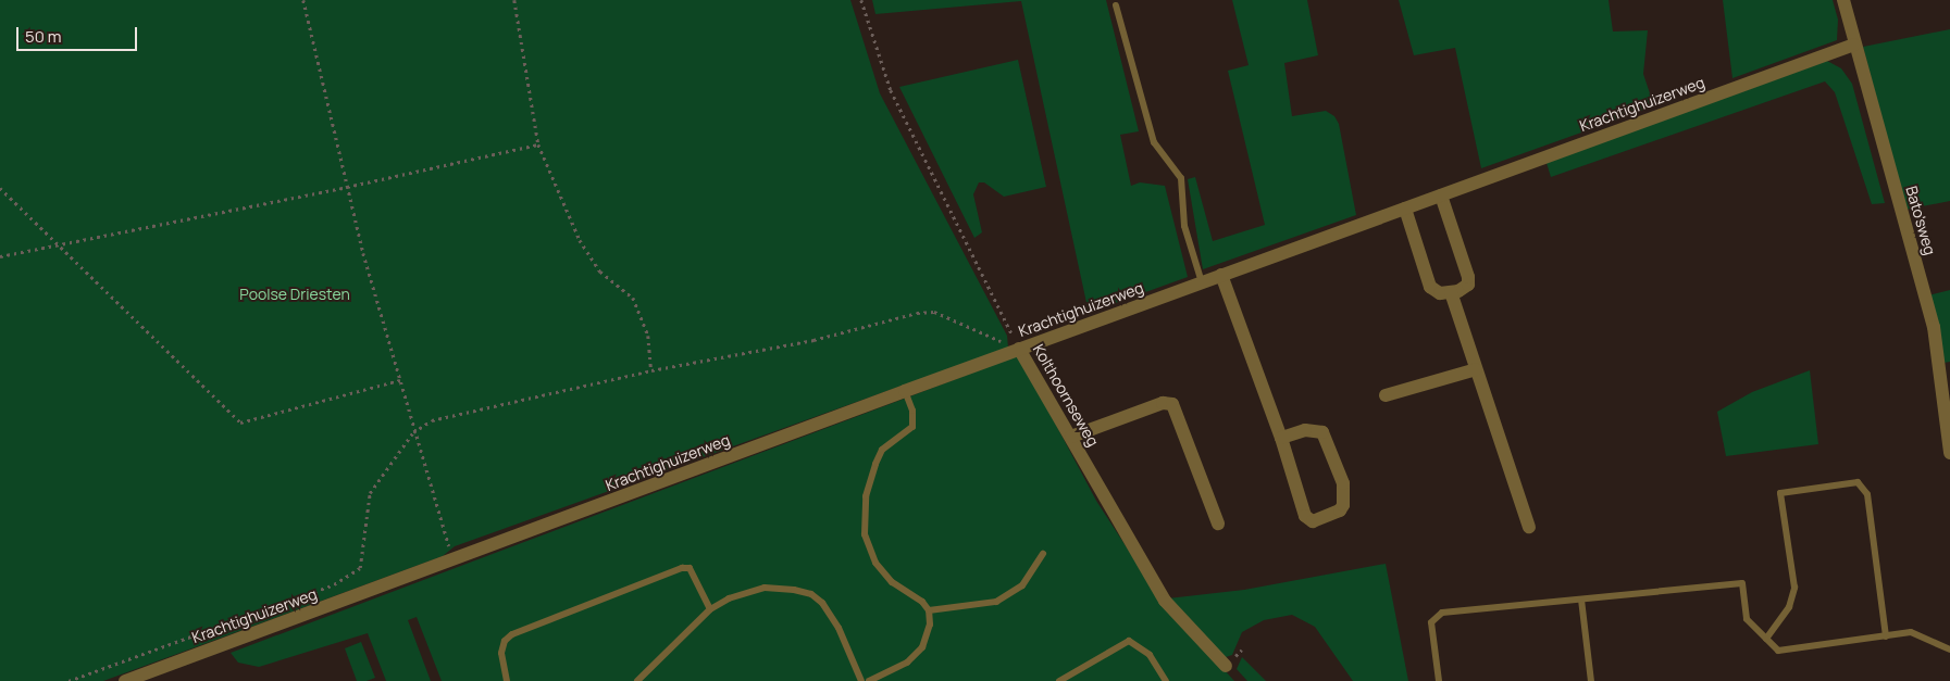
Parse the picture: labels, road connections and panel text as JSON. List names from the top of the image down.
{
  "streets": {
    "street": ["Krachtighuizerweg", "Bato'sweg", "Kolthoornseweg"]
  },
  "crossings": [
    ["Krachtighuizerweg", "Bato'sweg"],
    ["Krachtighuizerweg", "Kolthoornseweg"]
  ],
  "parks": ["Poolse Driesten"],
  "scale_bar": "50 m"
}
